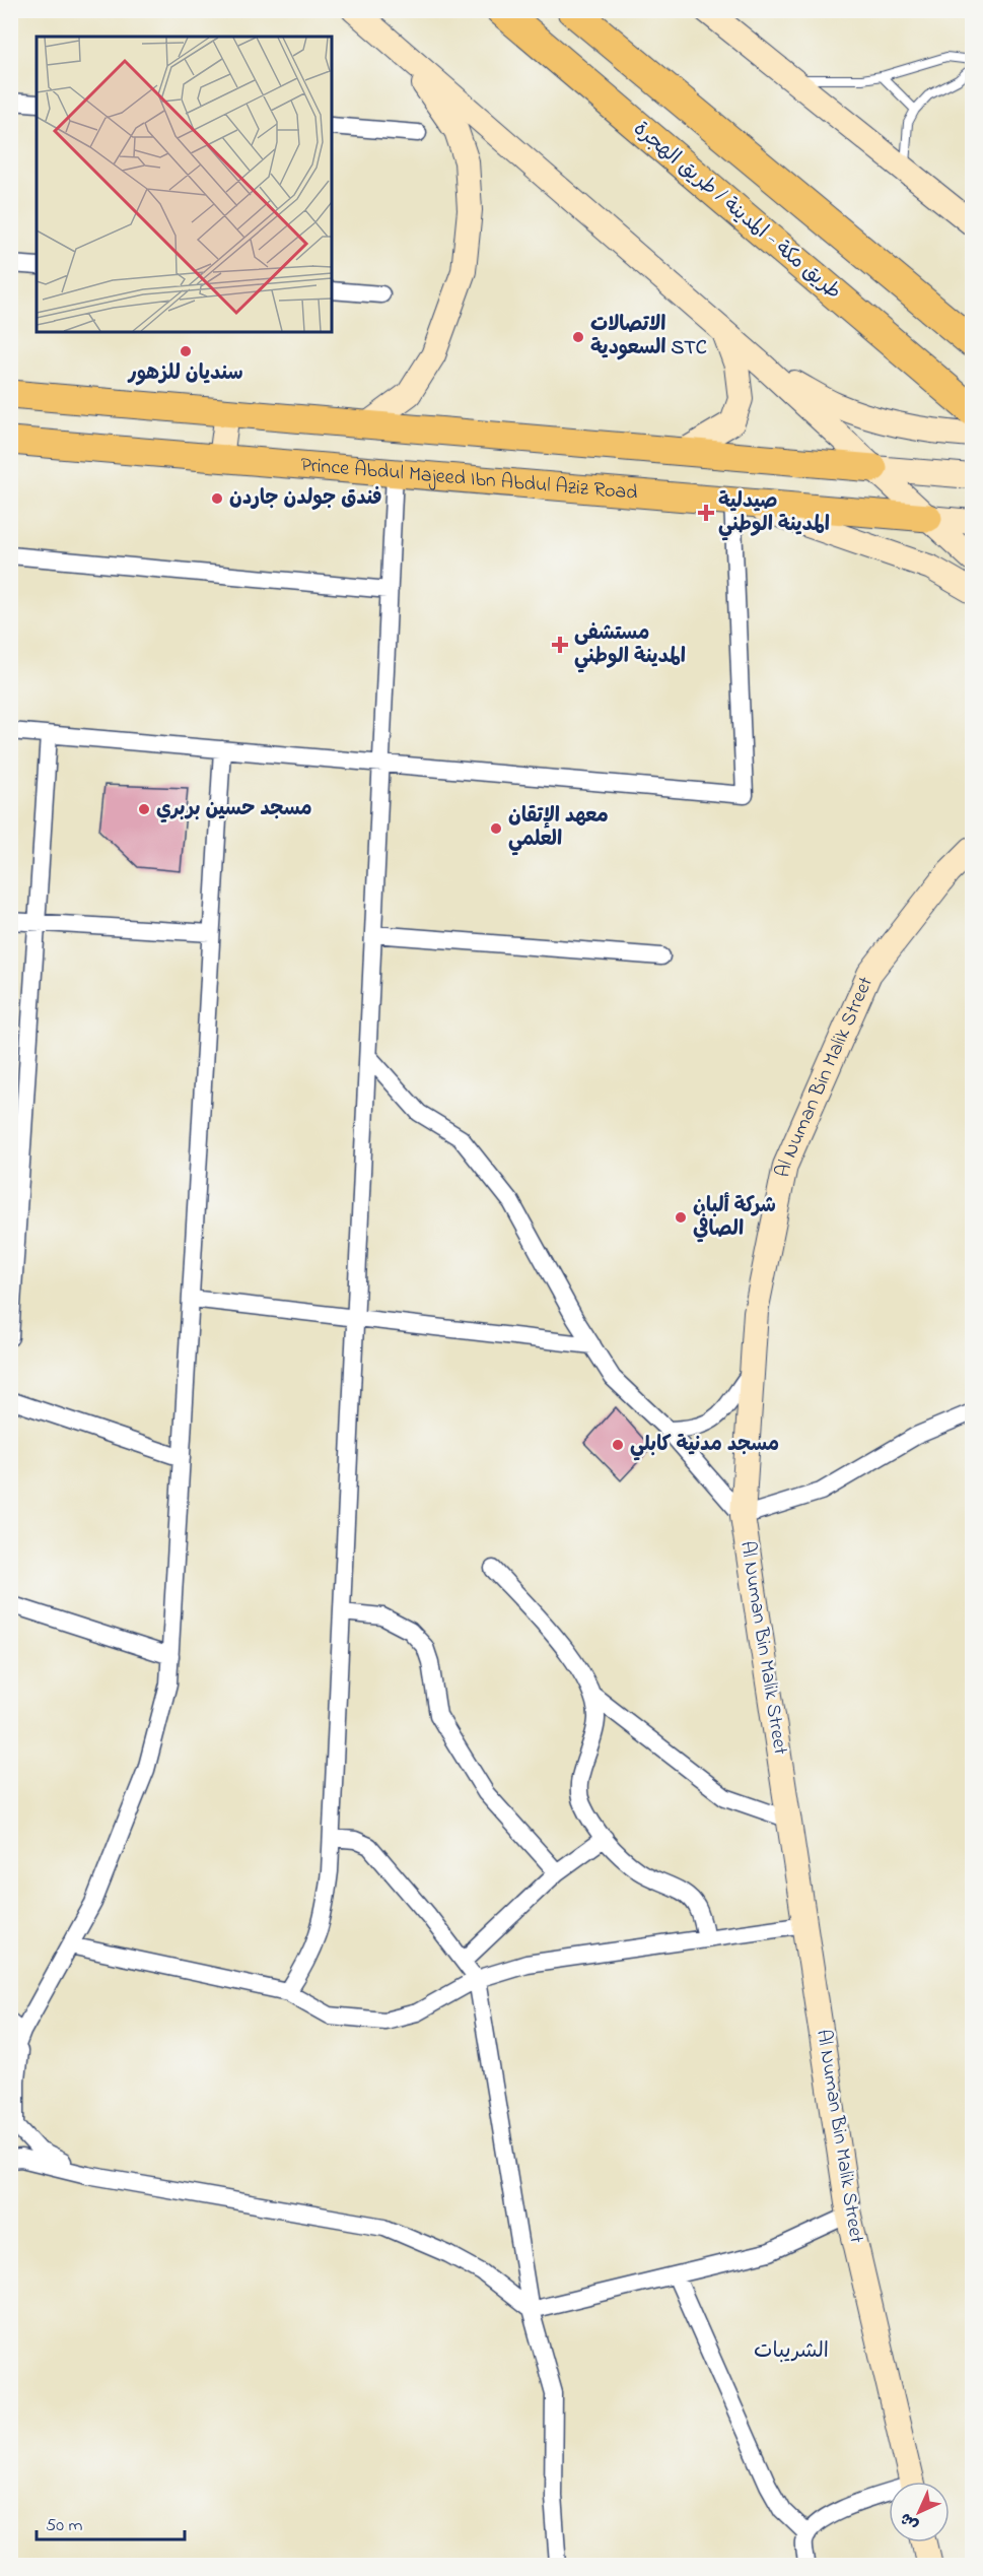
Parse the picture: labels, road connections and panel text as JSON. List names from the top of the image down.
{
  "streets": {
    "highway": ["طريق مكة - المدينة / طريق الهجرة"],
    "main road": ["Prince Abdul Majeed Ibn Abdul Aziz Road", "Al Numan Bin Malik Street"]
  },
  "districts": ["الشريبات"],
  "places": {
    "other": [
      "الاتصالات السعودية STC",
      "سنديان للزهور",
      "فندق جولدن جاردن",
      "مسجد حسين بربري",
      "معهد الإتقان العلمي",
      "شركة ألبان الصافي",
      "مسجد مدنية كابلي"
    ],
    "health": ["صيدلية المدينة الوطني", "مستشفى المدينة الوطني"]
  },
  "scale_bar": "50 m",
  "north": "bottom left"
}
